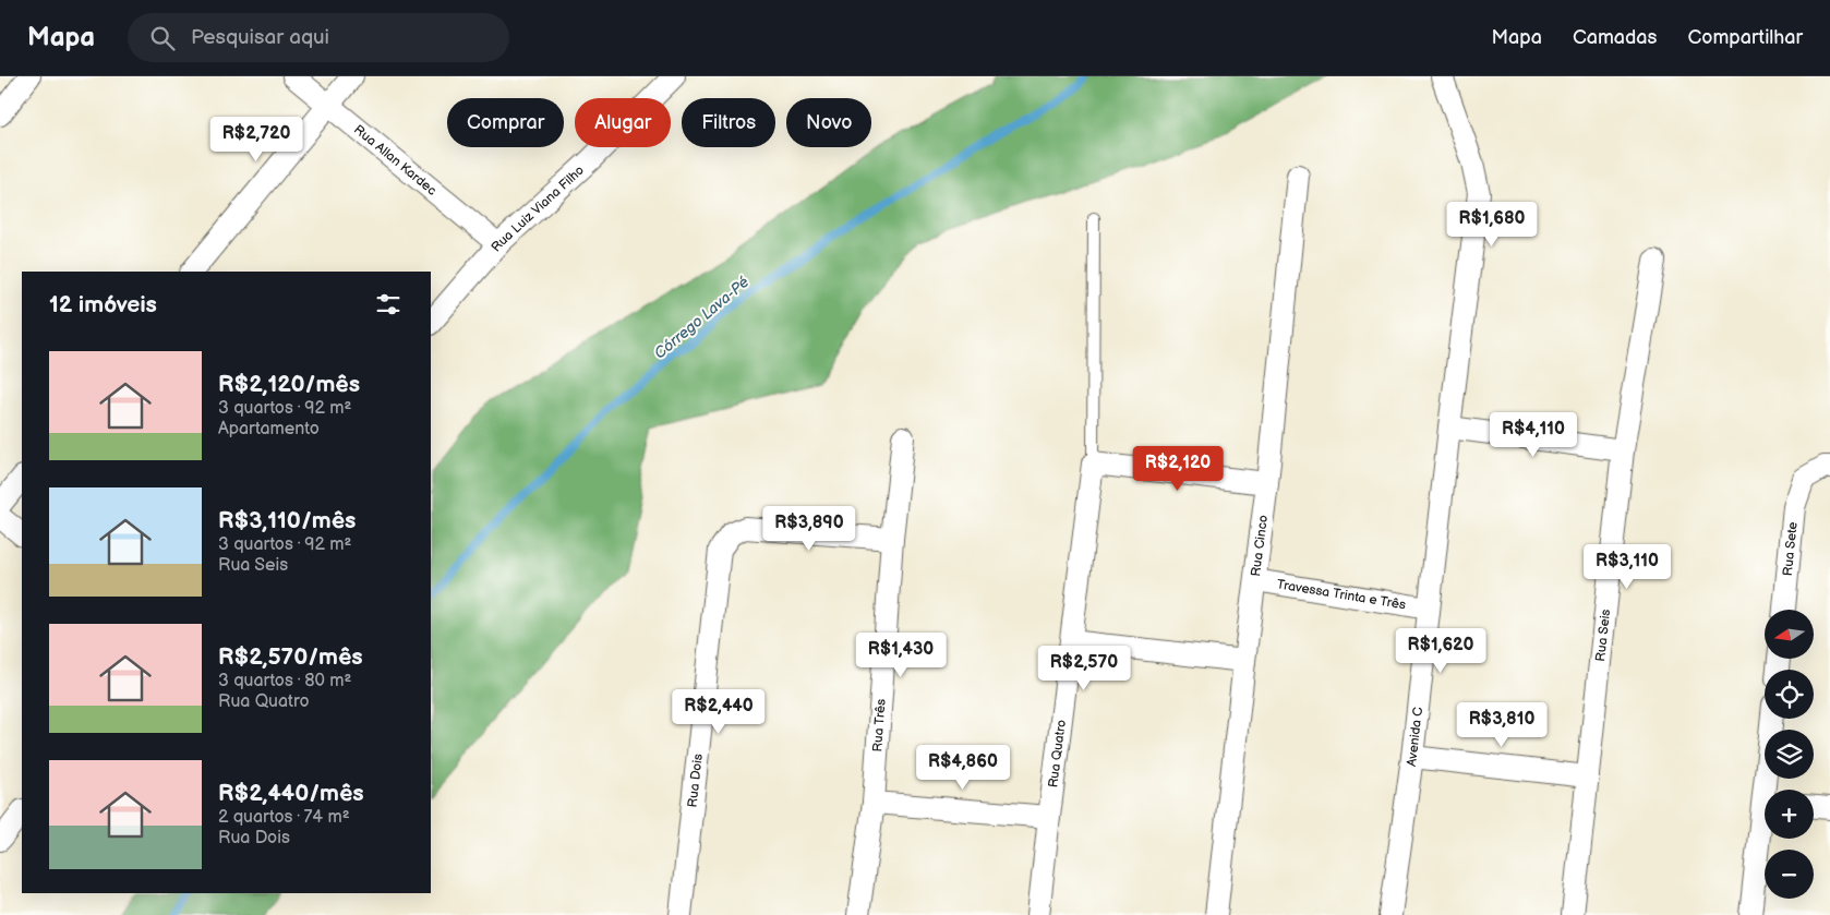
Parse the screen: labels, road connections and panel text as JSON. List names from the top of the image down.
{
  "streets": {
    "street": [
      "Rua Allan Kardec",
      "Rua Luiz Viana Filho",
      "Rua Cinco",
      "Rua Sete",
      "Travessa Trinta e Três",
      "Rua Seis",
      "Rua Três",
      "Avenida C",
      "Rua Quatro",
      "Rua Dois"
    ]
  },
  "crossings": [
    ["Rua Allan Kardec", "Rua Luiz Viana Filho"],
    ["Rua Cinco", "Travessa Trinta e Três"],
    ["Travessa Trinta e Três", "Avenida C"],
    ["Rua Três", "Rua Dois"]
  ],
  "water": ["Córrego Lava-Pé"],
  "north": "left",
  "page": {
    "header": "Mapa",
    "search": "Pesquisar aqui",
    "nav": ["Mapa", "Camadas", "Compartilhar"],
    "chip": [
      "Comprar",
      "Alugar",
      "Filtros",
      "Novo"
    ],
    "price": [
      "R$2,720",
      "R$1,680",
      "R$4,110",
      "R$2,120",
      "R$3,890",
      "R$3,110",
      "R$1,620",
      "R$1,430",
      "R$2,570",
      "R$2,440",
      "R$3,810",
      "R$4,860"
    ],
    "heading": "12 imóveis",
    "list": [
      {
        "name": "R$2,120/mês",
        "note": "3 quartos · 92 m² · Apartamento"
      },
      {
        "name": "R$3,110/mês",
        "note": "3 quartos · 92 m² · Rua Seis"
      },
      {
        "name": "R$2,570/mês",
        "note": "3 quartos · 80 m² · Rua Quatro"
      },
      {
        "name": "R$2,440/mês",
        "note": "2 quartos · 74 m² · Rua Dois"
      }
    ],
    "map_buttons": ["+", "−"]
  }
}
